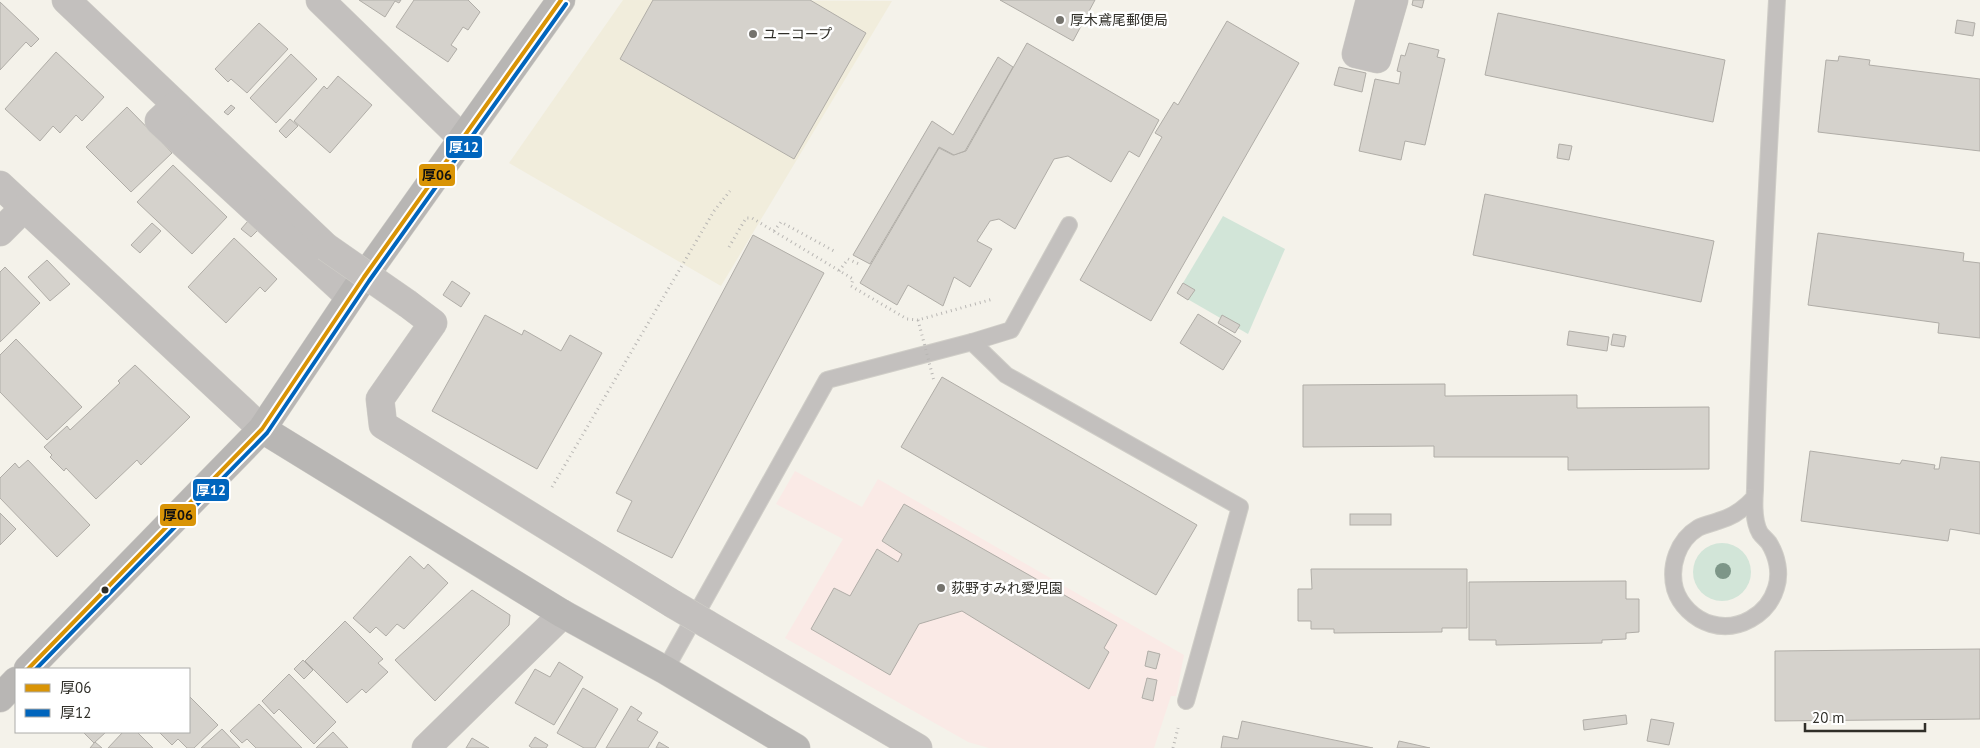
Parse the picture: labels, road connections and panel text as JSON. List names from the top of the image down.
{
  "places": ["厚木鳶尾郵便局", "ユーコープ", "荻野すみれ愛児園"],
  "lines": ["transit line 厚06", "transit line 厚12"],
  "legend": ["厚06", "厚12"],
  "scale_bar": "20 m"
}
